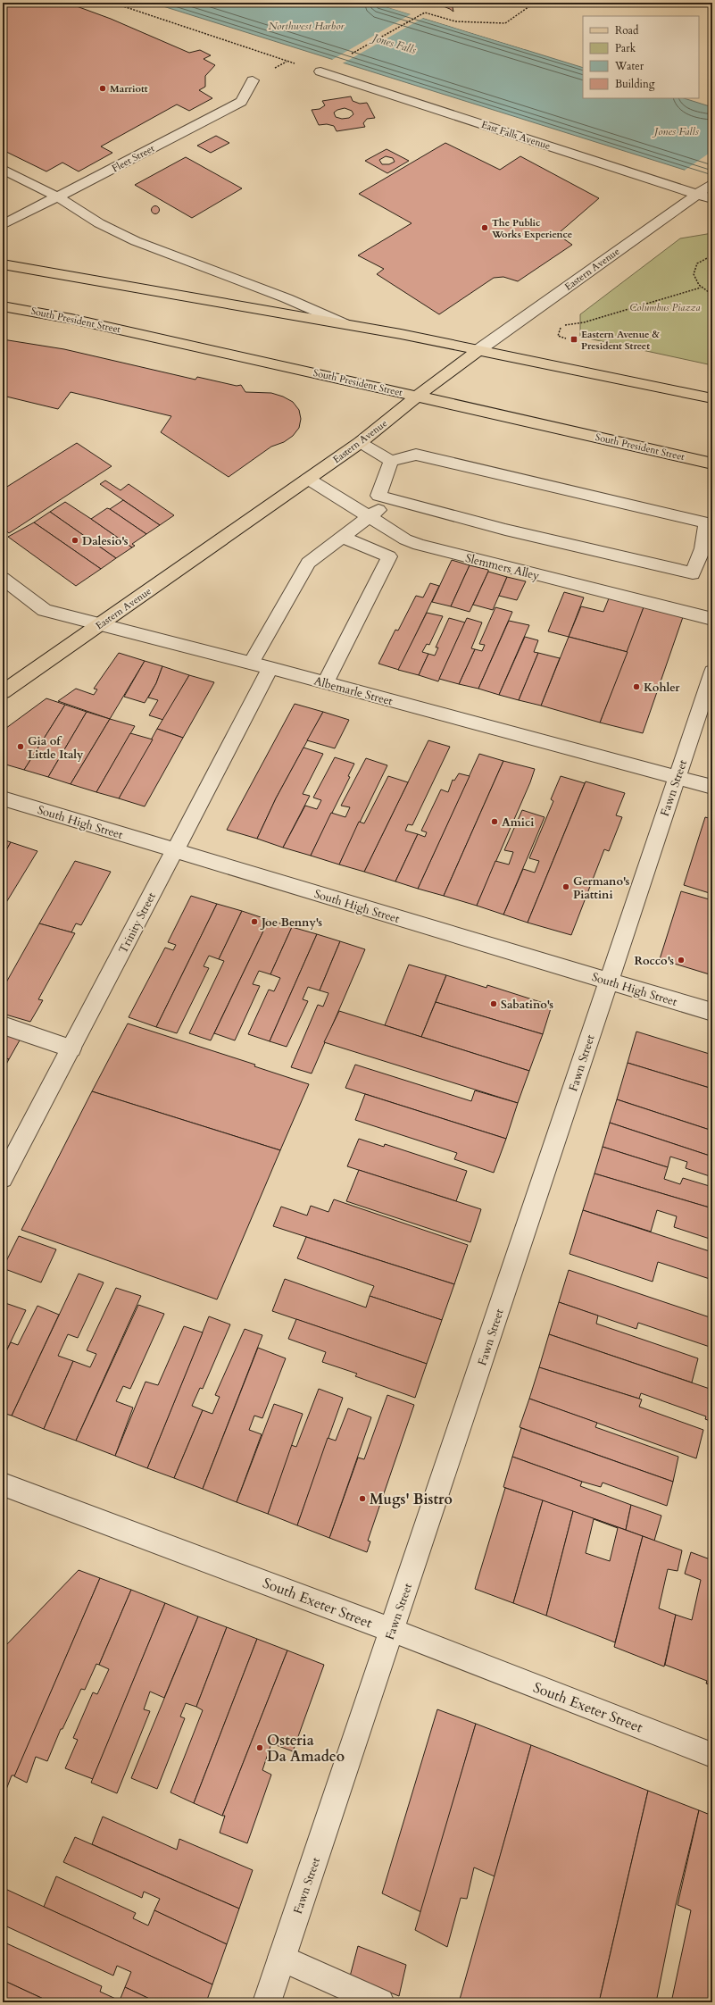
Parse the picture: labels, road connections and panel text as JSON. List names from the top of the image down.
{
  "streets": {
    "main road": ["Eastern Avenue", "South President Street"],
    "street": [
      "East Falls Avenue",
      "Fleet Street",
      "Slemmers Alley",
      "Albemarle Street",
      "Fawn Street",
      "South High Street",
      "Trinity Street",
      "South Exeter Street"
    ]
  },
  "crossings": [
    ["East Falls Avenue", "Eastern Avenue"],
    ["Eastern Avenue", "South President Street"],
    ["Eastern Avenue", "Slemmers Alley"],
    ["Eastern Avenue", "Albemarle Street"],
    ["Albemarle Street", "Fawn Street"],
    ["Albemarle Street", "Trinity Street"],
    ["Fawn Street", "South High Street"],
    ["Fawn Street", "South Exeter Street"],
    ["South High Street", "Trinity Street"]
  ],
  "water": ["Northwest Harbor", "Jones Falls"],
  "parks": ["Columbus Piazza"],
  "places": {
    "other": [
      "Marriott",
      "The Public Works Experience",
      "Dalesio's",
      "Kohler",
      "Gia of Little Italy",
      "Amici",
      "Germano's Piattini",
      "Joe Benny's",
      "Rocco's",
      "Sabatino's",
      "Mugs' Bistro",
      "Osteria Da Amadeo"
    ],
    "transit": ["Eastern Avenue & President Street"]
  },
  "legend": [
    "Road",
    "Park",
    "Water",
    "Building"
  ]
}
